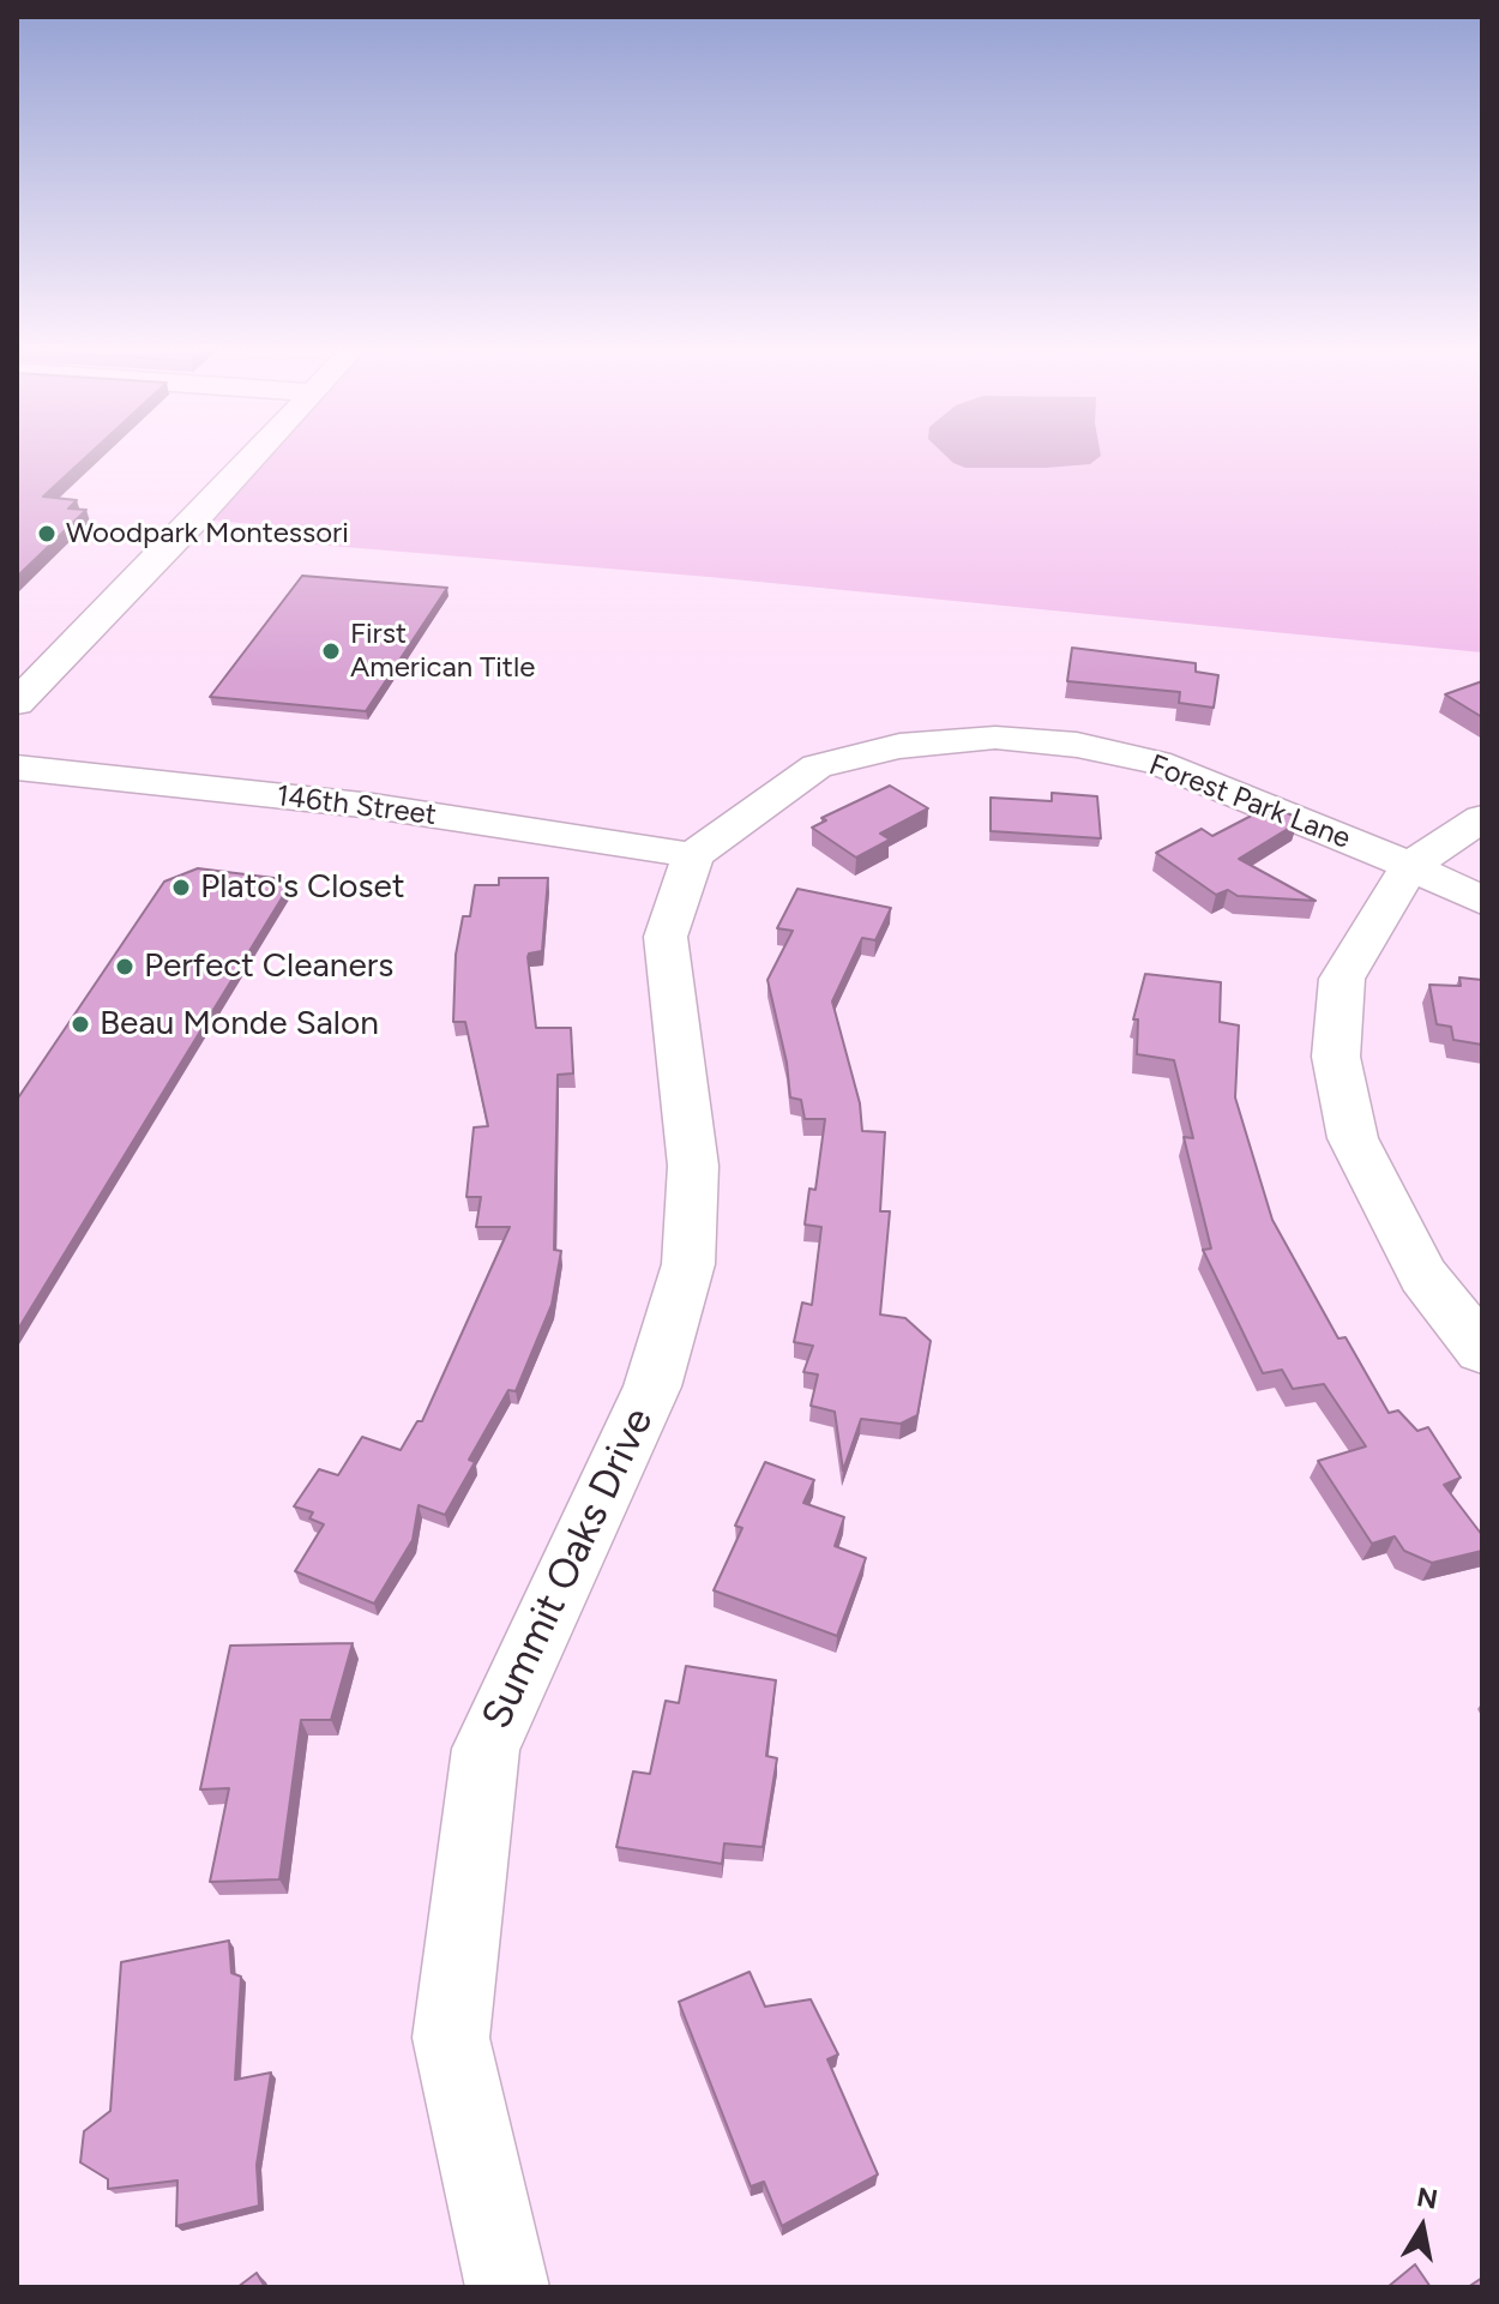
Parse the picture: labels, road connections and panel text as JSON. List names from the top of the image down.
{
  "streets": {
    "street": ["Forest Park Lane", "146th Street", "Summit Oaks Drive"]
  },
  "crossings": [
    ["Forest Park Lane", "146th Street"],
    ["Forest Park Lane", "Summit Oaks Drive"],
    ["146th Street", "Summit Oaks Drive"]
  ],
  "places": [
    "Woodpark Montessori",
    "First American Title",
    "Plato's Closet",
    "Perfect Cleaners",
    "Beau Monde Salon"
  ],
  "north": "top"
}
